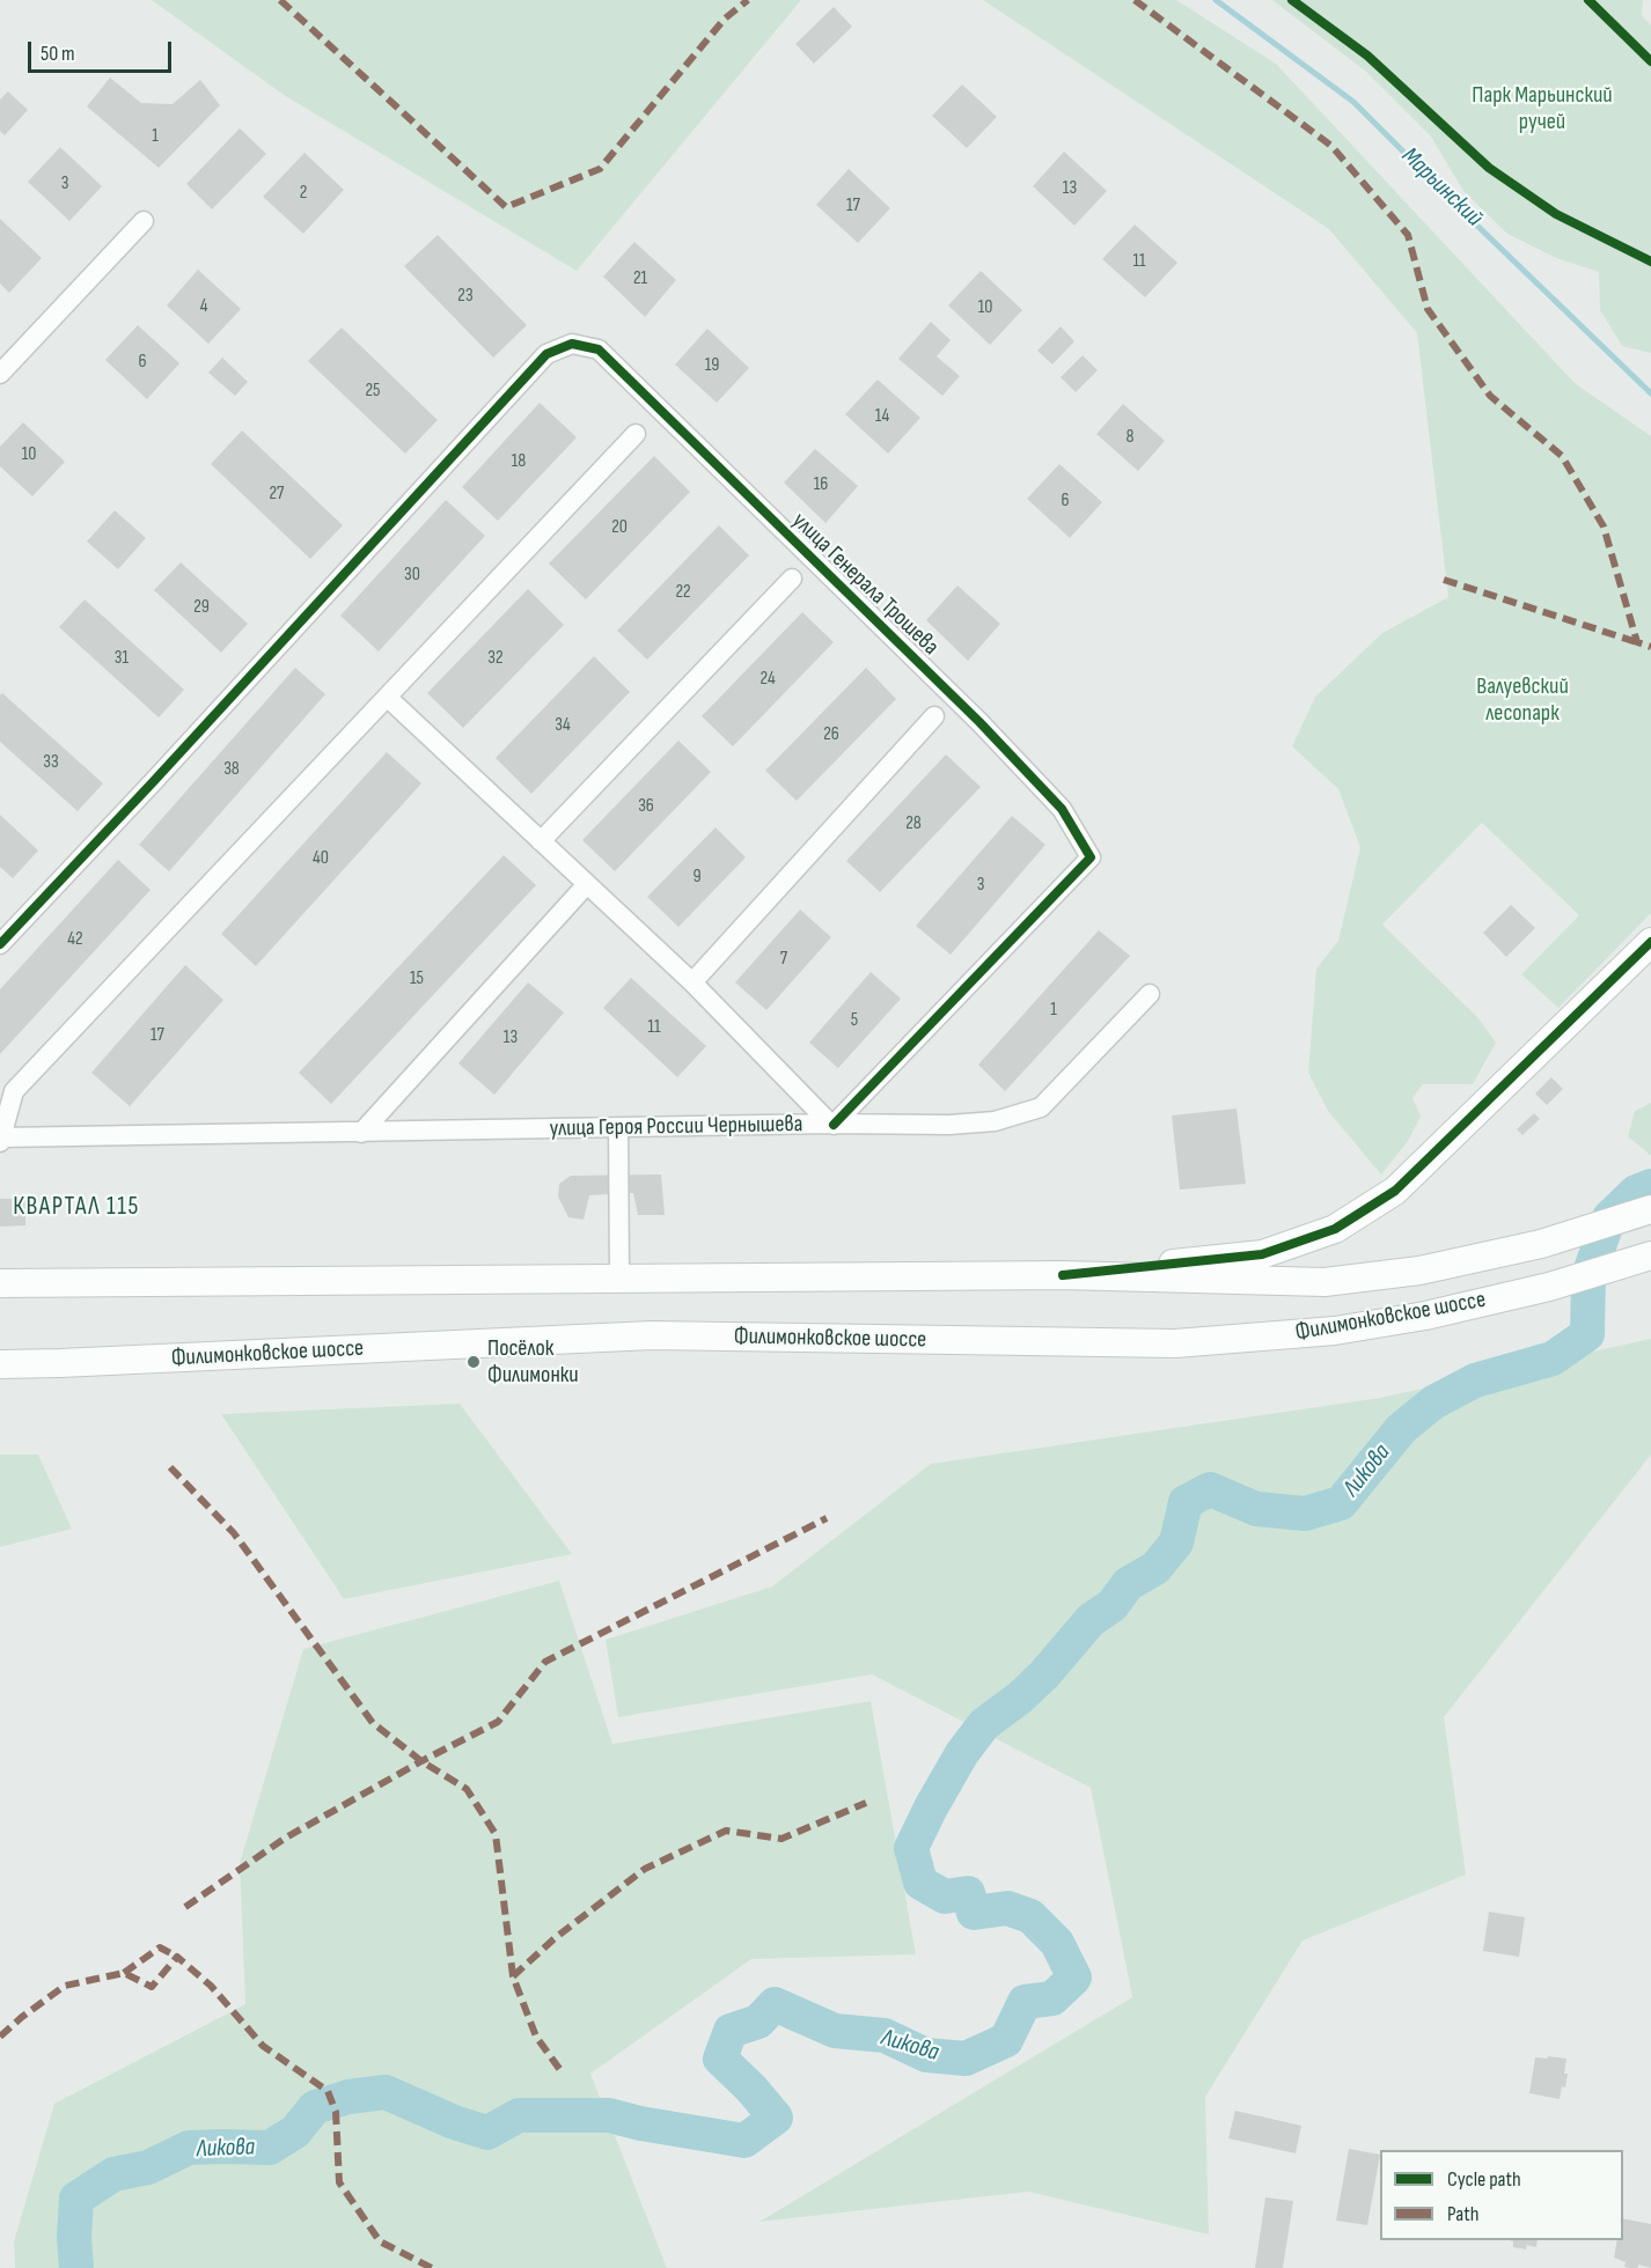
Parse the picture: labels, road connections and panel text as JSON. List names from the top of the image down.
{
  "streets": {
    "main road": ["Филимонковское шоссе"],
    "street": ["улица Генерала Трошева", "улица Героя России Чернышева"]
  },
  "crossings": [
    ["улица Генерала Трошева", "улица Героя России Чернышева"]
  ],
  "districts": ["КВАРТАЛ 115"],
  "water": ["Марьинский", "Ликова"],
  "parks": ["Парк Марьинский ручей", "Валуевский лесопарк"],
  "places": ["Посёлок Филимонки"],
  "house_numbers": [
    "1",
    "3",
    "13",
    "2",
    "17",
    "11",
    "21",
    "23",
    "4",
    "10",
    "6",
    "19",
    "25",
    "14",
    "8",
    "10",
    "18",
    "16",
    "27",
    "6",
    "20",
    "30",
    "22",
    "29",
    "31",
    "32",
    "24",
    "34",
    "26",
    "33",
    "38",
    "36",
    "28",
    "40",
    "9",
    "3",
    "42",
    "7",
    "15",
    "1",
    "5",
    "11",
    "17",
    "13"
  ],
  "legend": ["Cycle path", "Path"],
  "scale_bar": "50 m"
}
